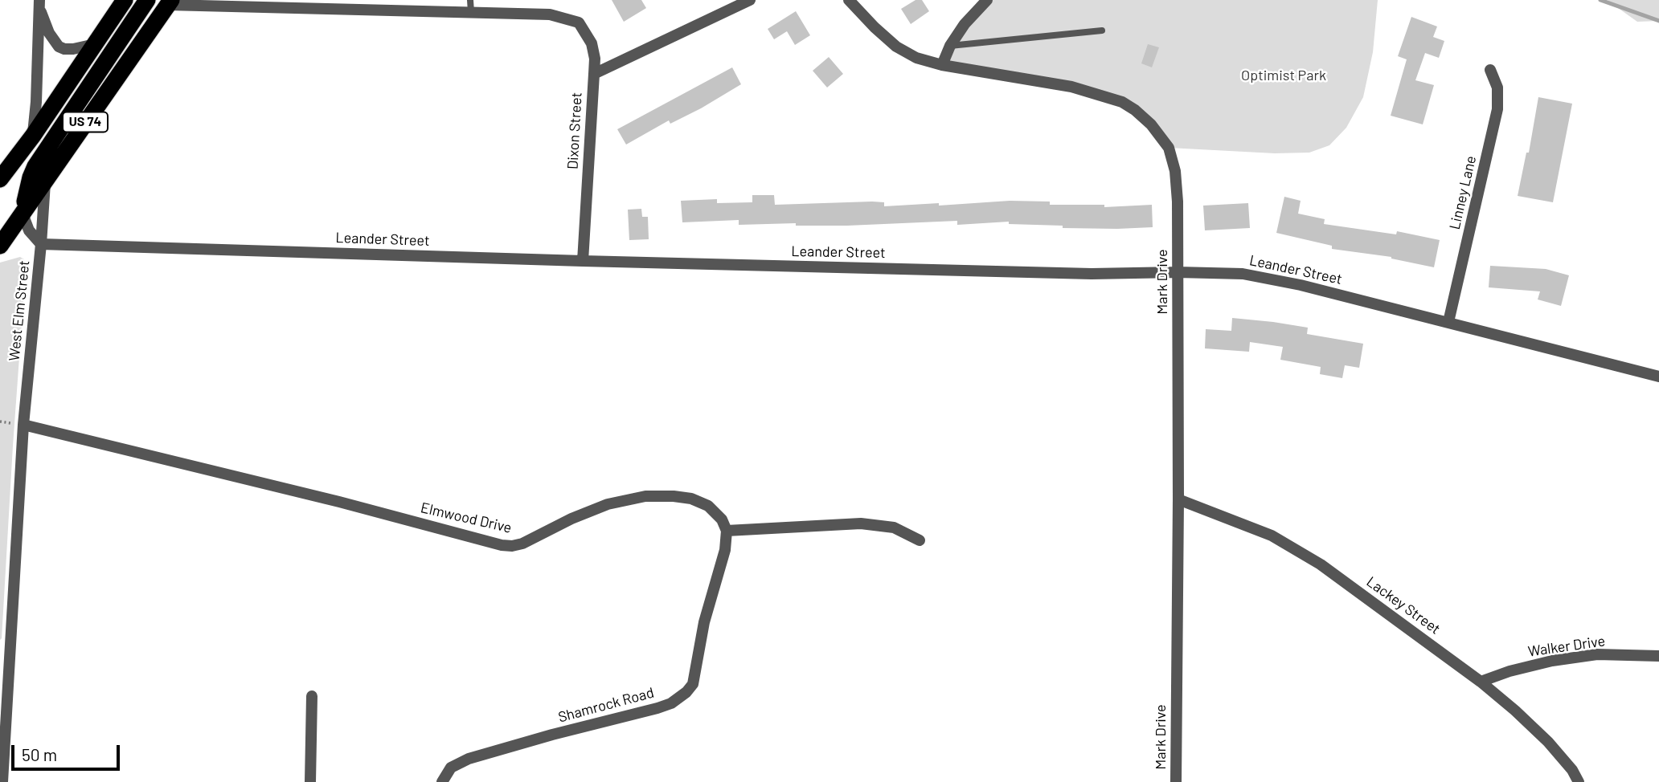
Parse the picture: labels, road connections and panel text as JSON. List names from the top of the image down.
{
  "streets": {
    "highway": ["US 74"],
    "street": [
      "Dixon Street",
      "Linney Lane",
      "Leander Street",
      "Mark Drive",
      "West Elm Street",
      "Elmwood Drive",
      "Lackey Street",
      "Walker Drive",
      "Shamrock Road"
    ]
  },
  "crossings": [
    ["US 74", "West Elm Street"],
    ["Dixon Street", "Leander Street"],
    ["Linney Lane", "Leander Street"],
    ["Leander Street", "Mark Drive"],
    ["Leander Street", "West Elm Street"],
    ["Mark Drive", "Lackey Street"],
    ["West Elm Street", "Elmwood Drive"],
    ["Elmwood Drive", "Shamrock Road"],
    ["Lackey Street", "Walker Drive"]
  ],
  "parks": ["Optimist Park"],
  "scale_bar": "50 m"
}
